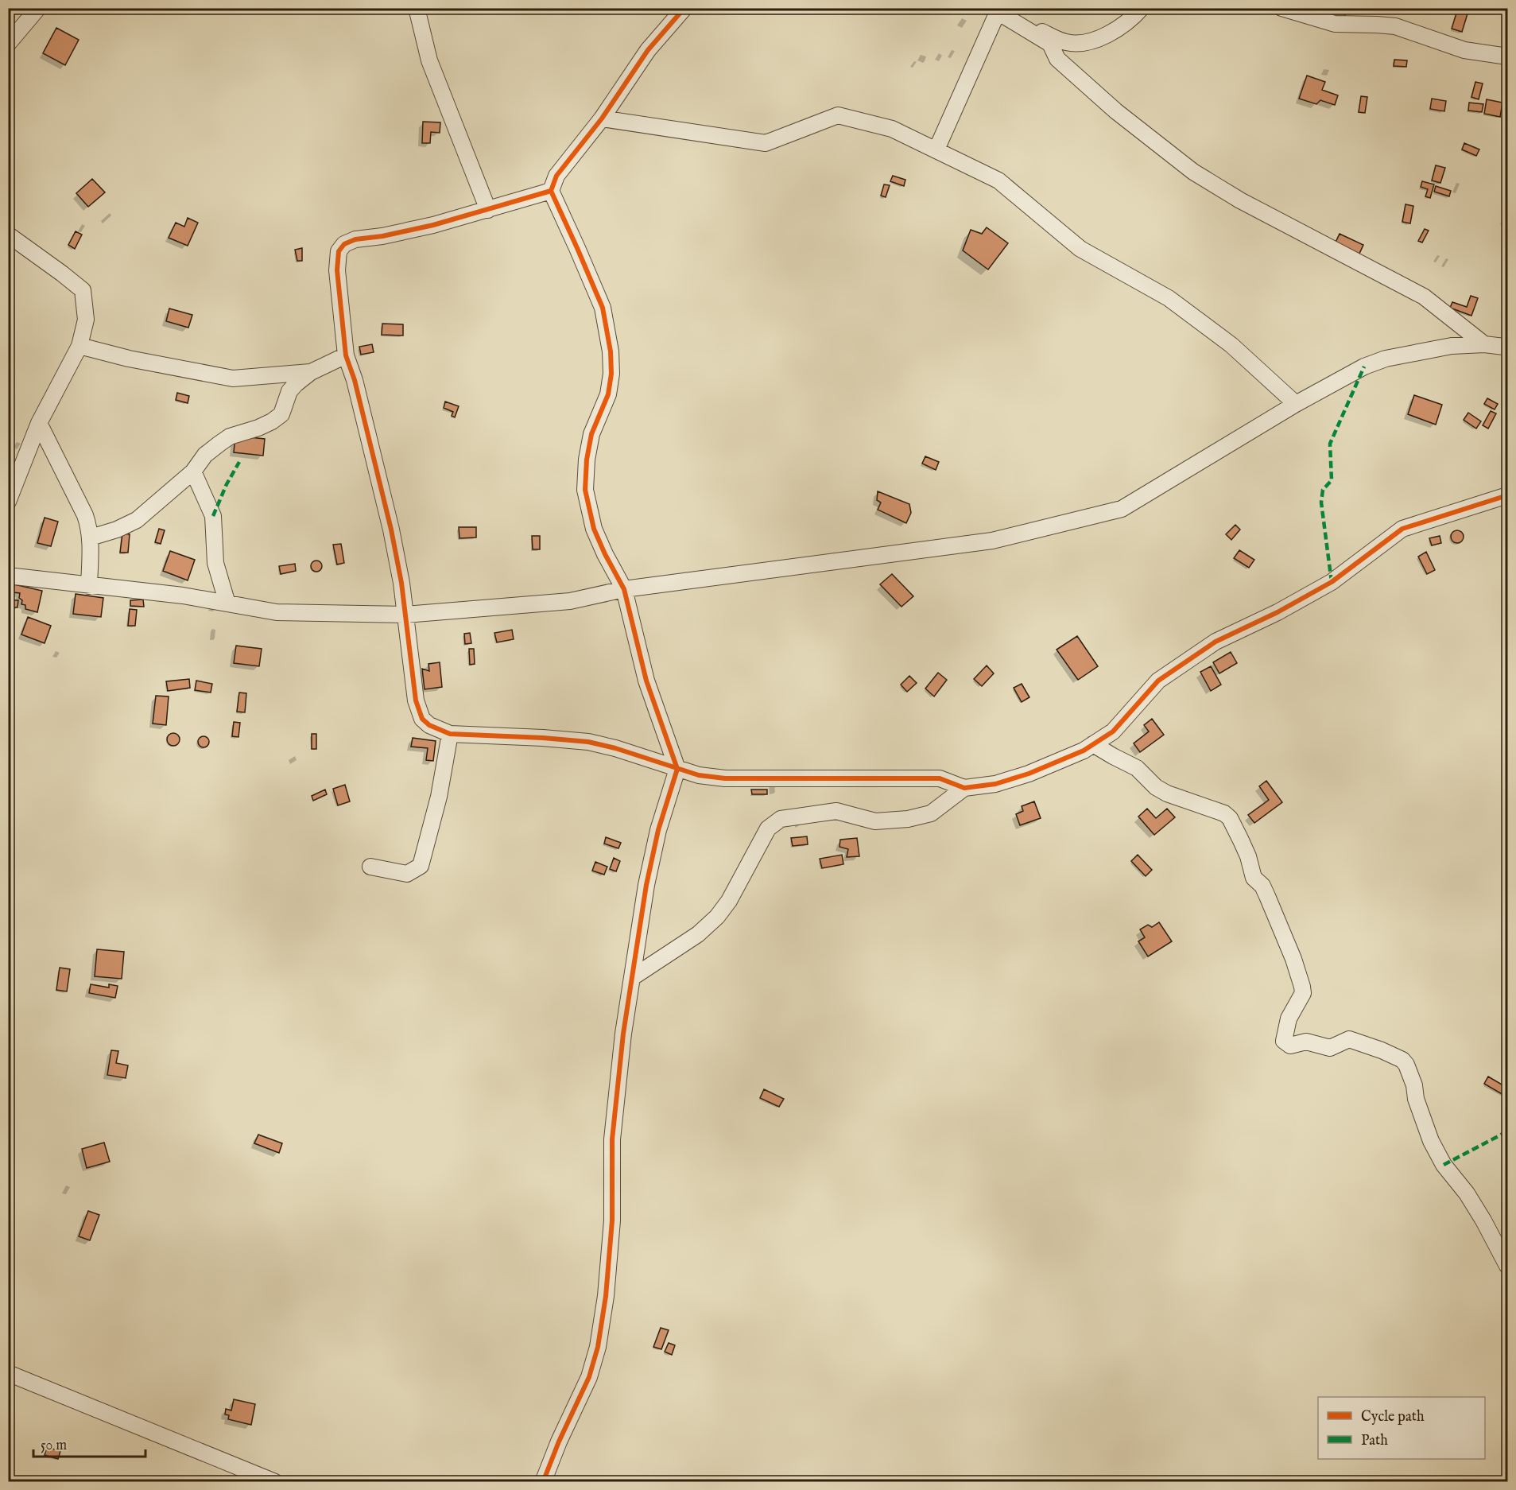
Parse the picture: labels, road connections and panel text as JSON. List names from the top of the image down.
{
  "legend": ["Cycle path", "Path"],
  "scale_bar": "50 m"
}
